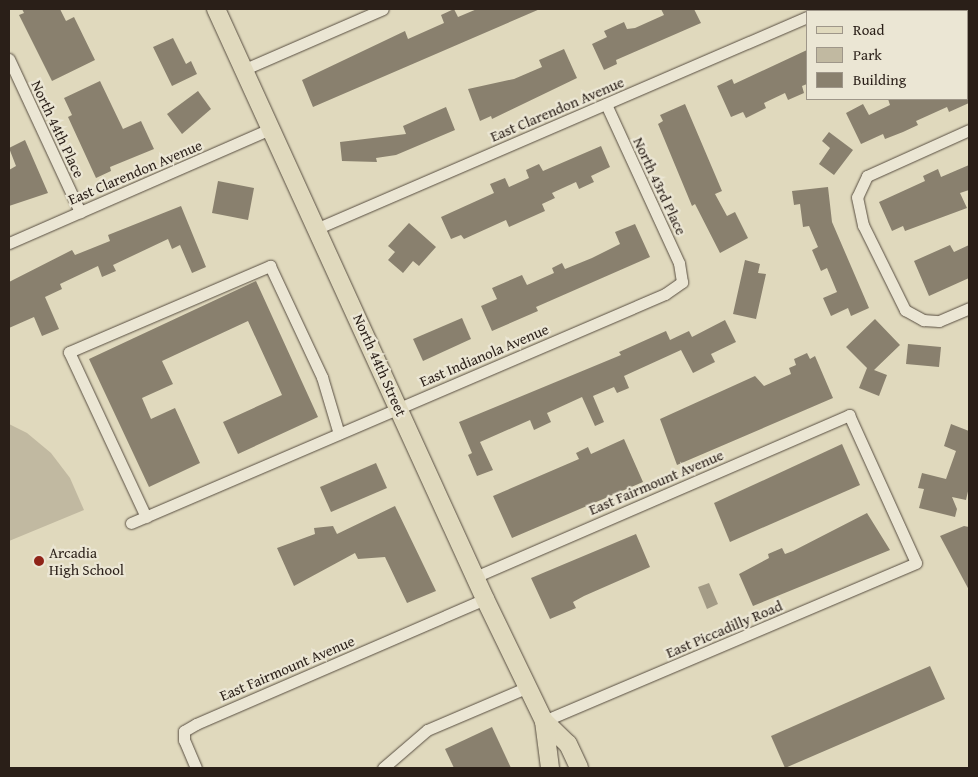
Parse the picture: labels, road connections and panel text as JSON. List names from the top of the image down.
{
  "streets": {
    "main road": ["North 44th Street"],
    "street": [
      "East Clarendon Avenue",
      "North 44th Place",
      "North 43rd Place",
      "East Indianola Avenue",
      "East Fairmount Avenue",
      "East Piccadilly Road"
    ]
  },
  "crossings": [
    ["East Clarendon Avenue", "North 44th Place"],
    ["East Clarendon Avenue", "North 43rd Place"],
    ["East Clarendon Avenue", "North 44th Street"],
    ["North 43rd Place", "East Indianola Avenue"],
    ["East Indianola Avenue", "North 44th Street"],
    ["North 44th Street", "East Fairmount Avenue"],
    ["North 44th Street", "East Piccadilly Road"],
    ["East Fairmount Avenue", "East Piccadilly Road"]
  ],
  "places": ["Arcadia High School"],
  "legend": ["Road", "Park", "Building"]
}
